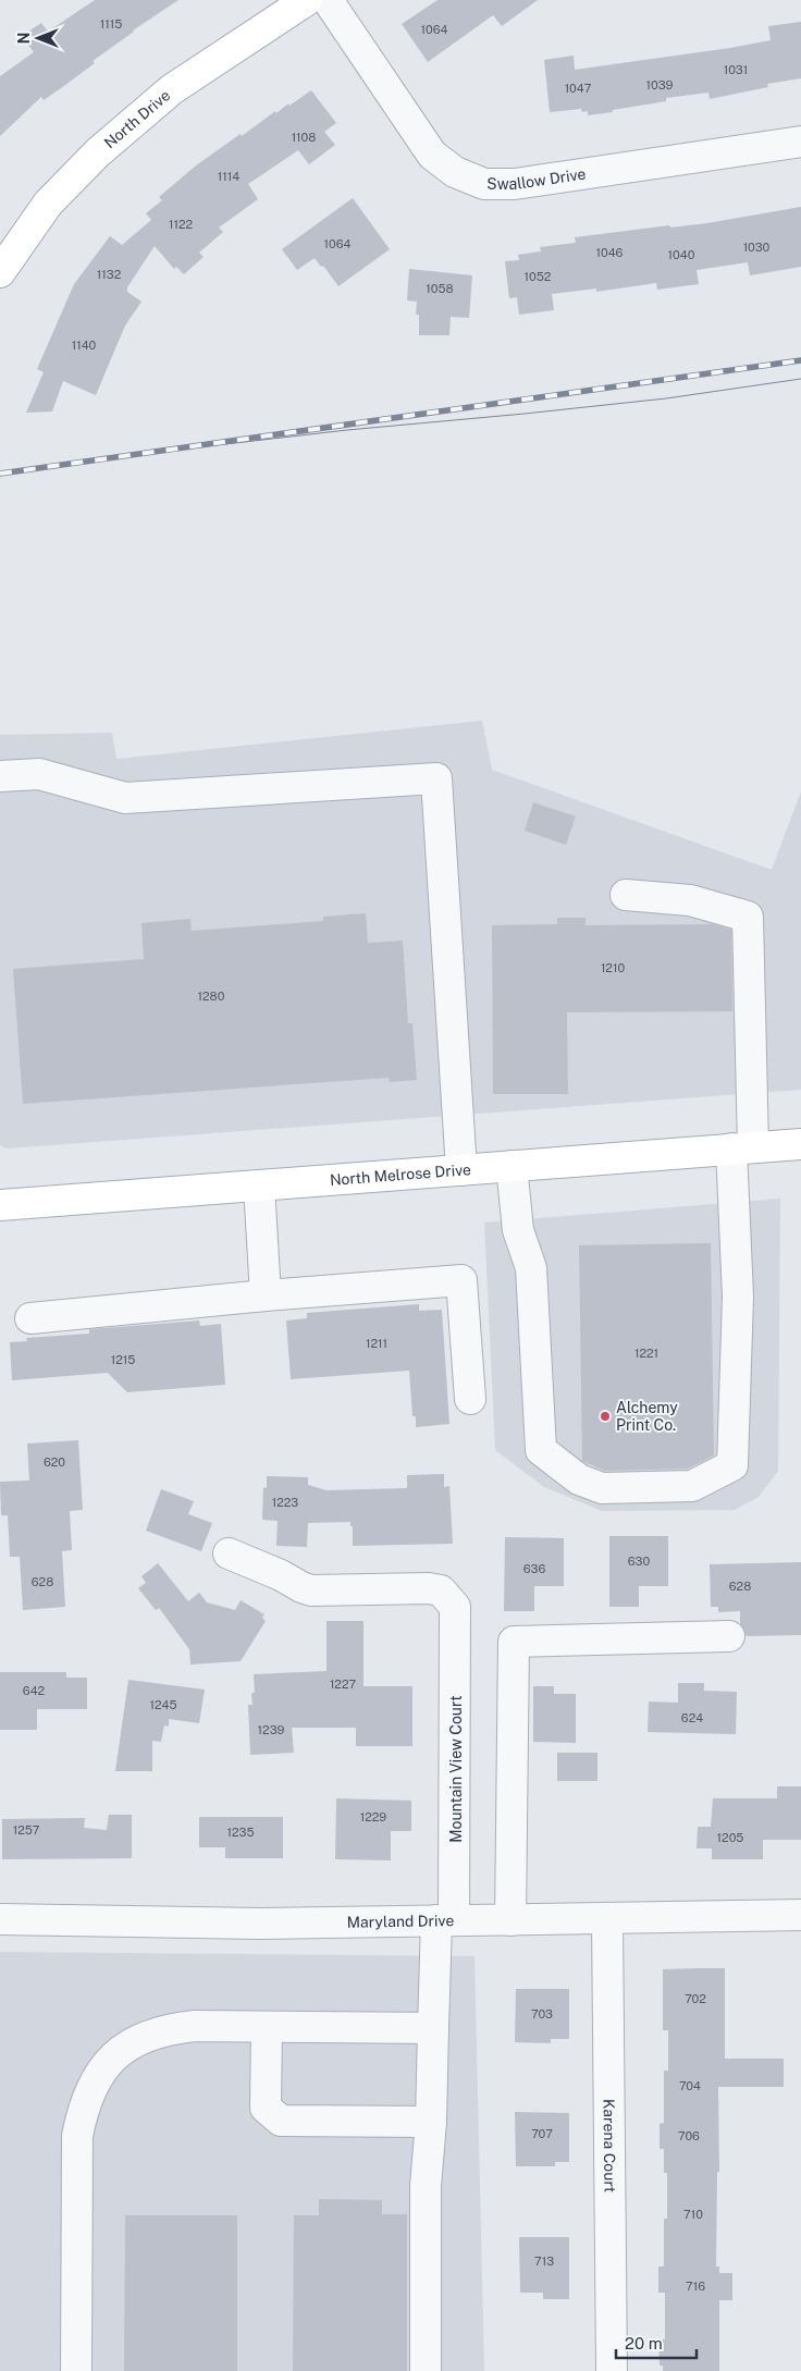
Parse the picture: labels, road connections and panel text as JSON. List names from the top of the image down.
{
  "streets": {
    "main road": ["North Drive", "North Melrose Drive"],
    "street": [
      "Swallow Drive",
      "Mountain View Court",
      "Maryland Drive",
      "Karena Court"
    ]
  },
  "crossings": [
    ["Mountain View Court", "Maryland Drive"],
    ["Maryland Drive", "Karena Court"]
  ],
  "places": ["Alchemy Print Co."],
  "house_numbers": [
    "1115",
    "1064",
    "1031",
    "1039",
    "1047",
    "1108",
    "1114",
    "1122",
    "1064",
    "1030",
    "1046",
    "1040",
    "1132",
    "1052",
    "1058",
    "1140",
    "1210",
    "1280",
    "1211",
    "1221",
    "1215",
    "620",
    "1223",
    "630",
    "636",
    "628",
    "628",
    "1227",
    "642",
    "1245",
    "624",
    "1239",
    "1229",
    "1257",
    "1235",
    "1205",
    "702",
    "703",
    "704",
    "707",
    "706",
    "710",
    "713",
    "716"
  ],
  "scale_bar": "20 m",
  "north": "left"
}
